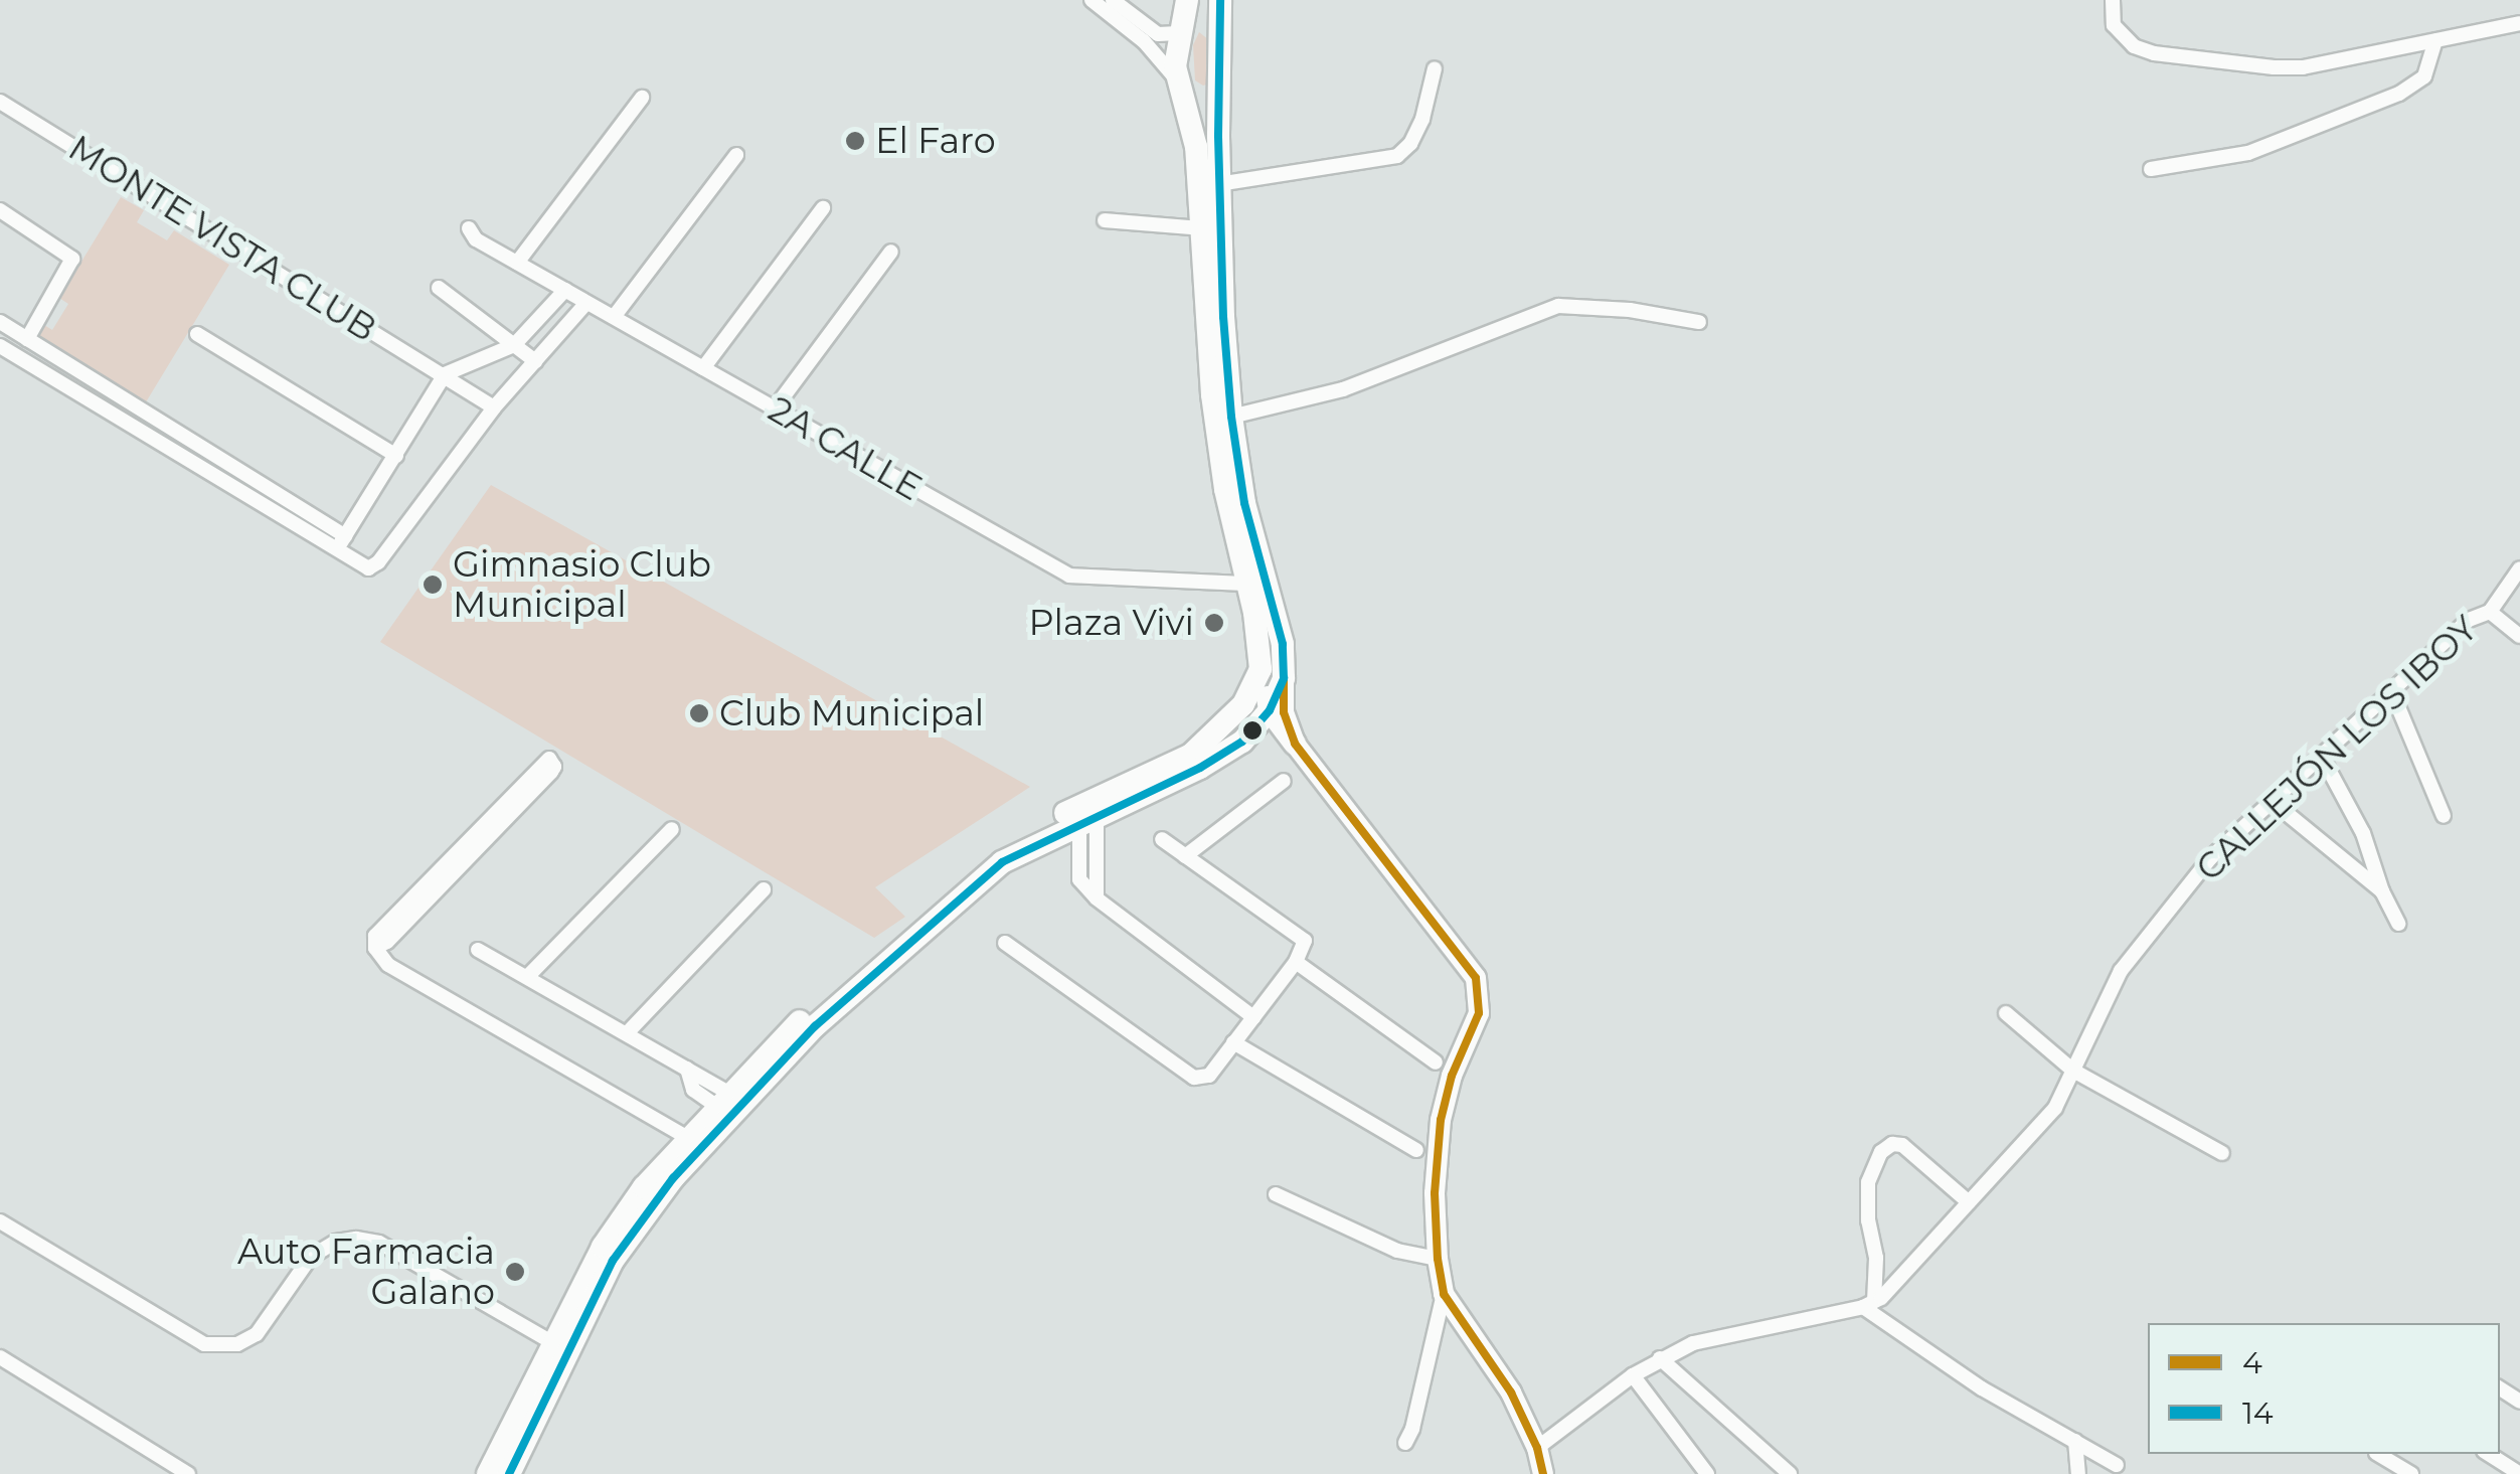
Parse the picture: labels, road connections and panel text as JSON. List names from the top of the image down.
{
  "streets": {
    "street": ["MONTE VISTA CLUB", "2A CALLE", "CALLEJÓN LOS IBOY"]
  },
  "places": [
    "El Faro",
    "Gimnasio Club Municipal",
    "Plaza Vivi",
    "Club Municipal",
    "Auto Farmacia Galano"
  ],
  "lines": ["transit line 14", "transit line 4"],
  "legend": ["4", "14"]
}
